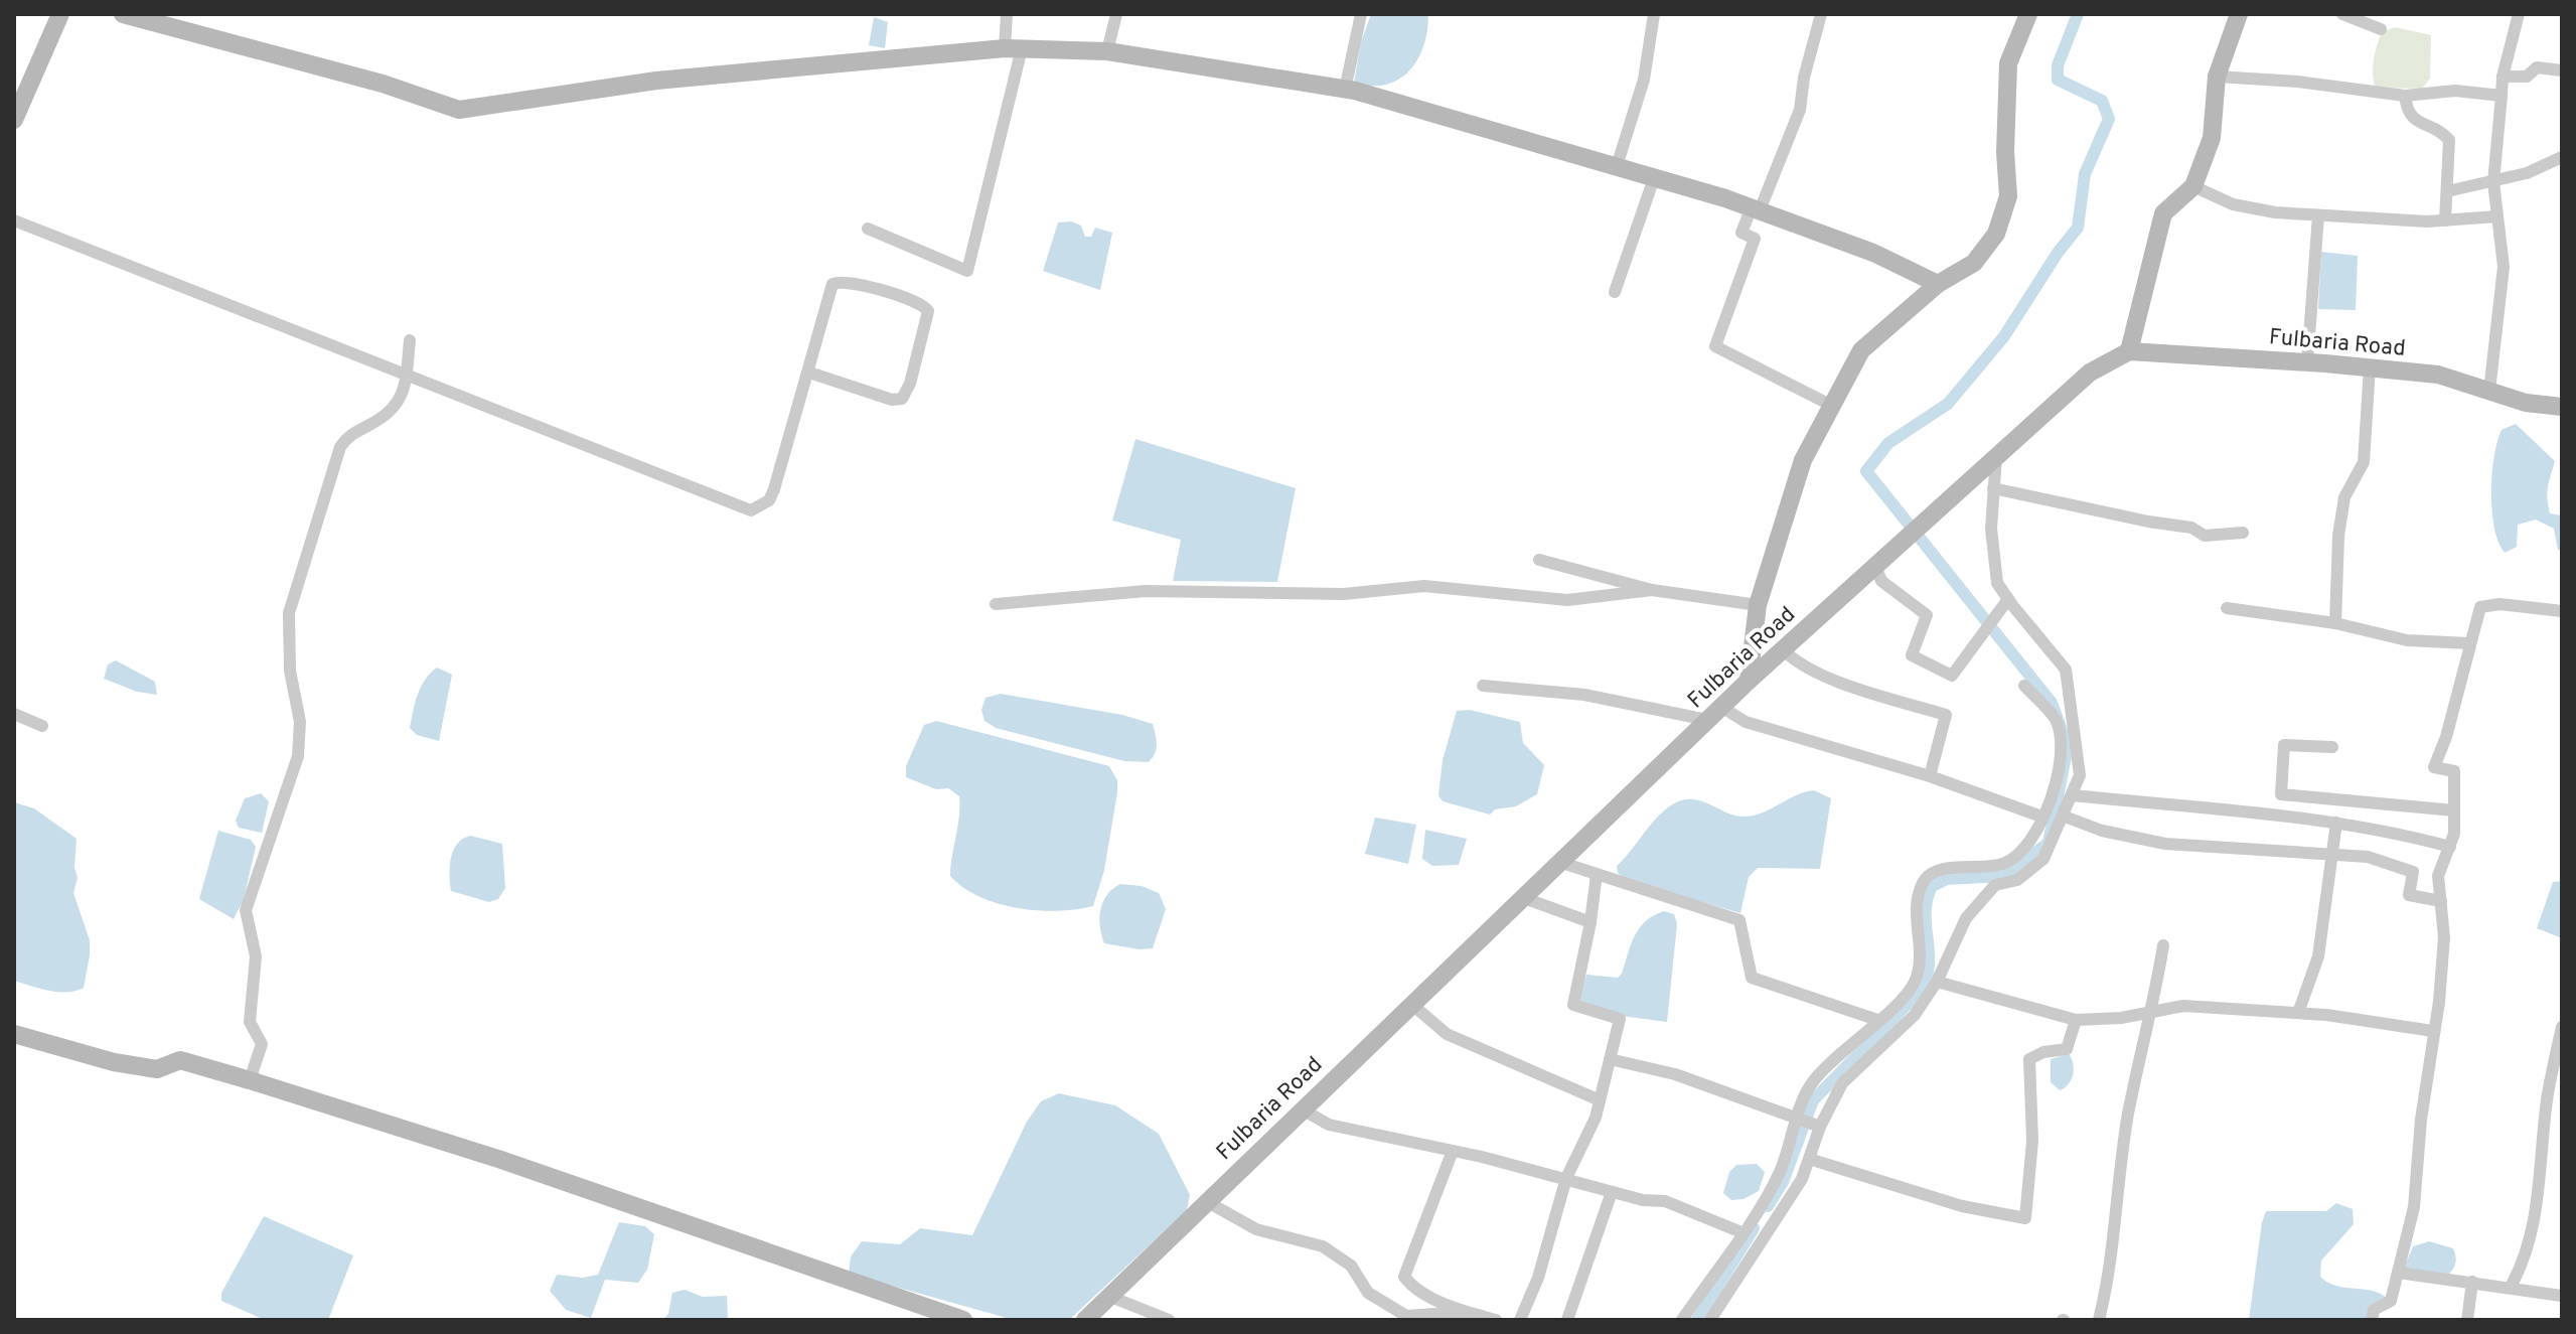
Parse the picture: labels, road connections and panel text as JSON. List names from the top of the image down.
{
  "streets": {
    "street": ["Fulbaria Road"]
  }
}
